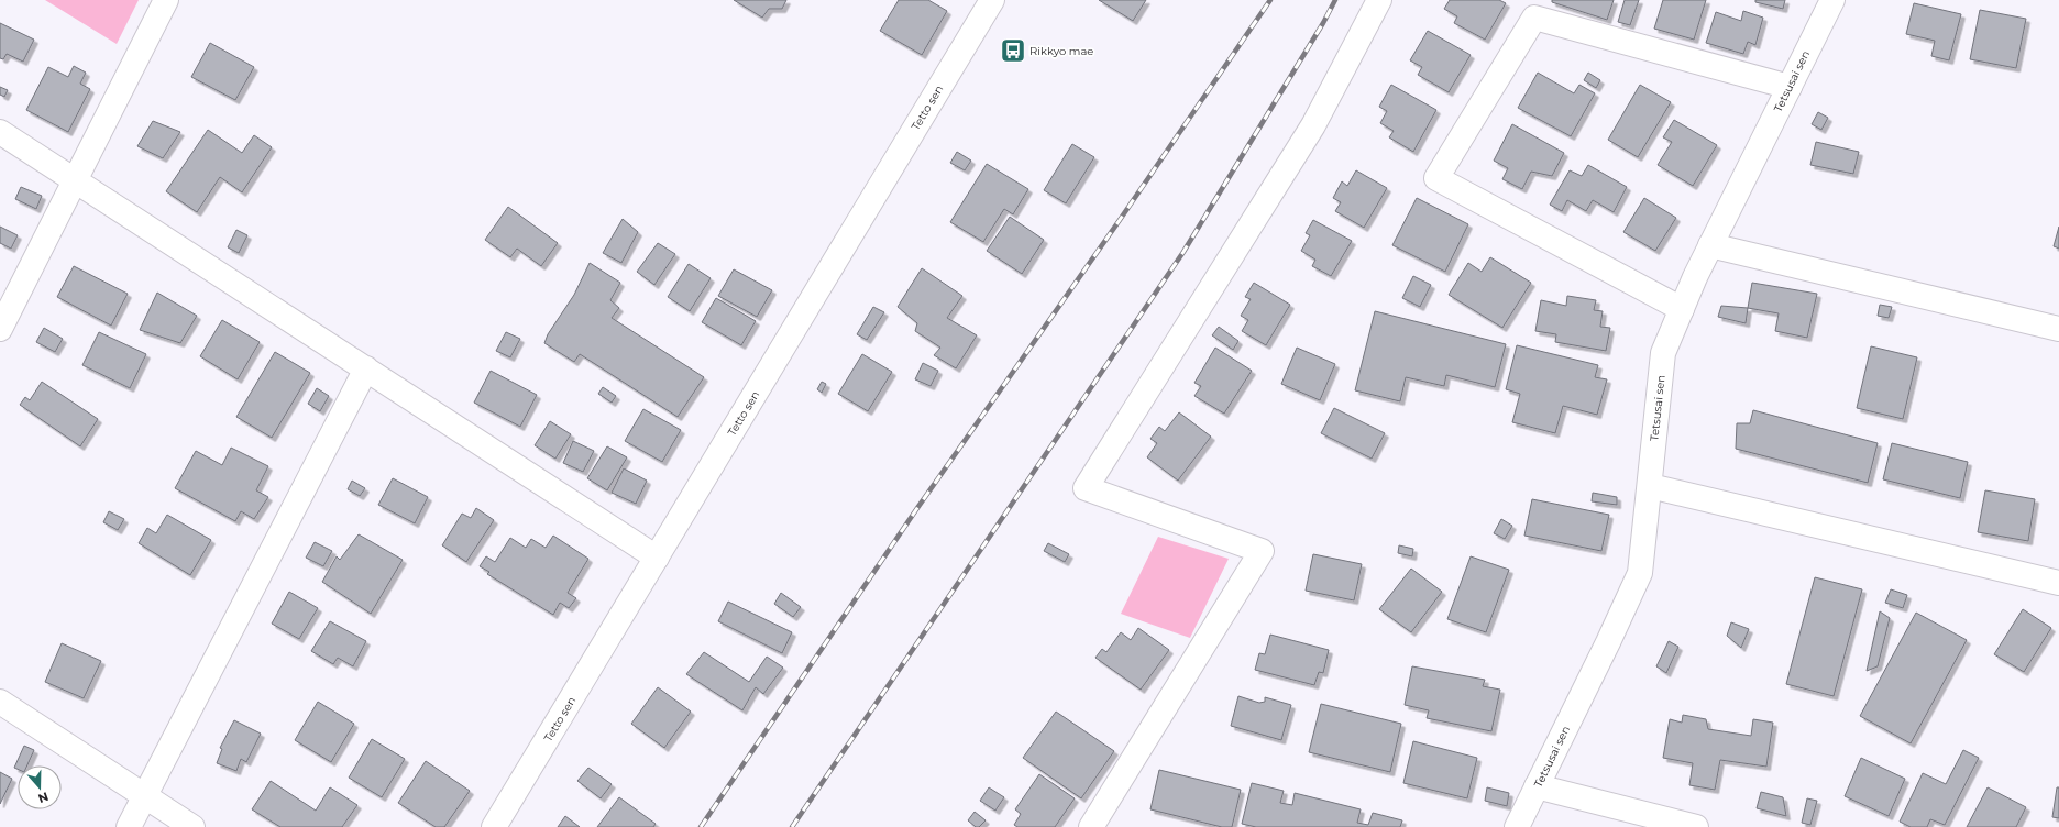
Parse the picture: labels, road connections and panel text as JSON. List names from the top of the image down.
{
  "streets": {
    "street": ["Tetsusai sen", "Tetto sen"]
  },
  "places": {
    "bus stop": ["Rikkyo mae"]
  },
  "north": "bottom"
}
